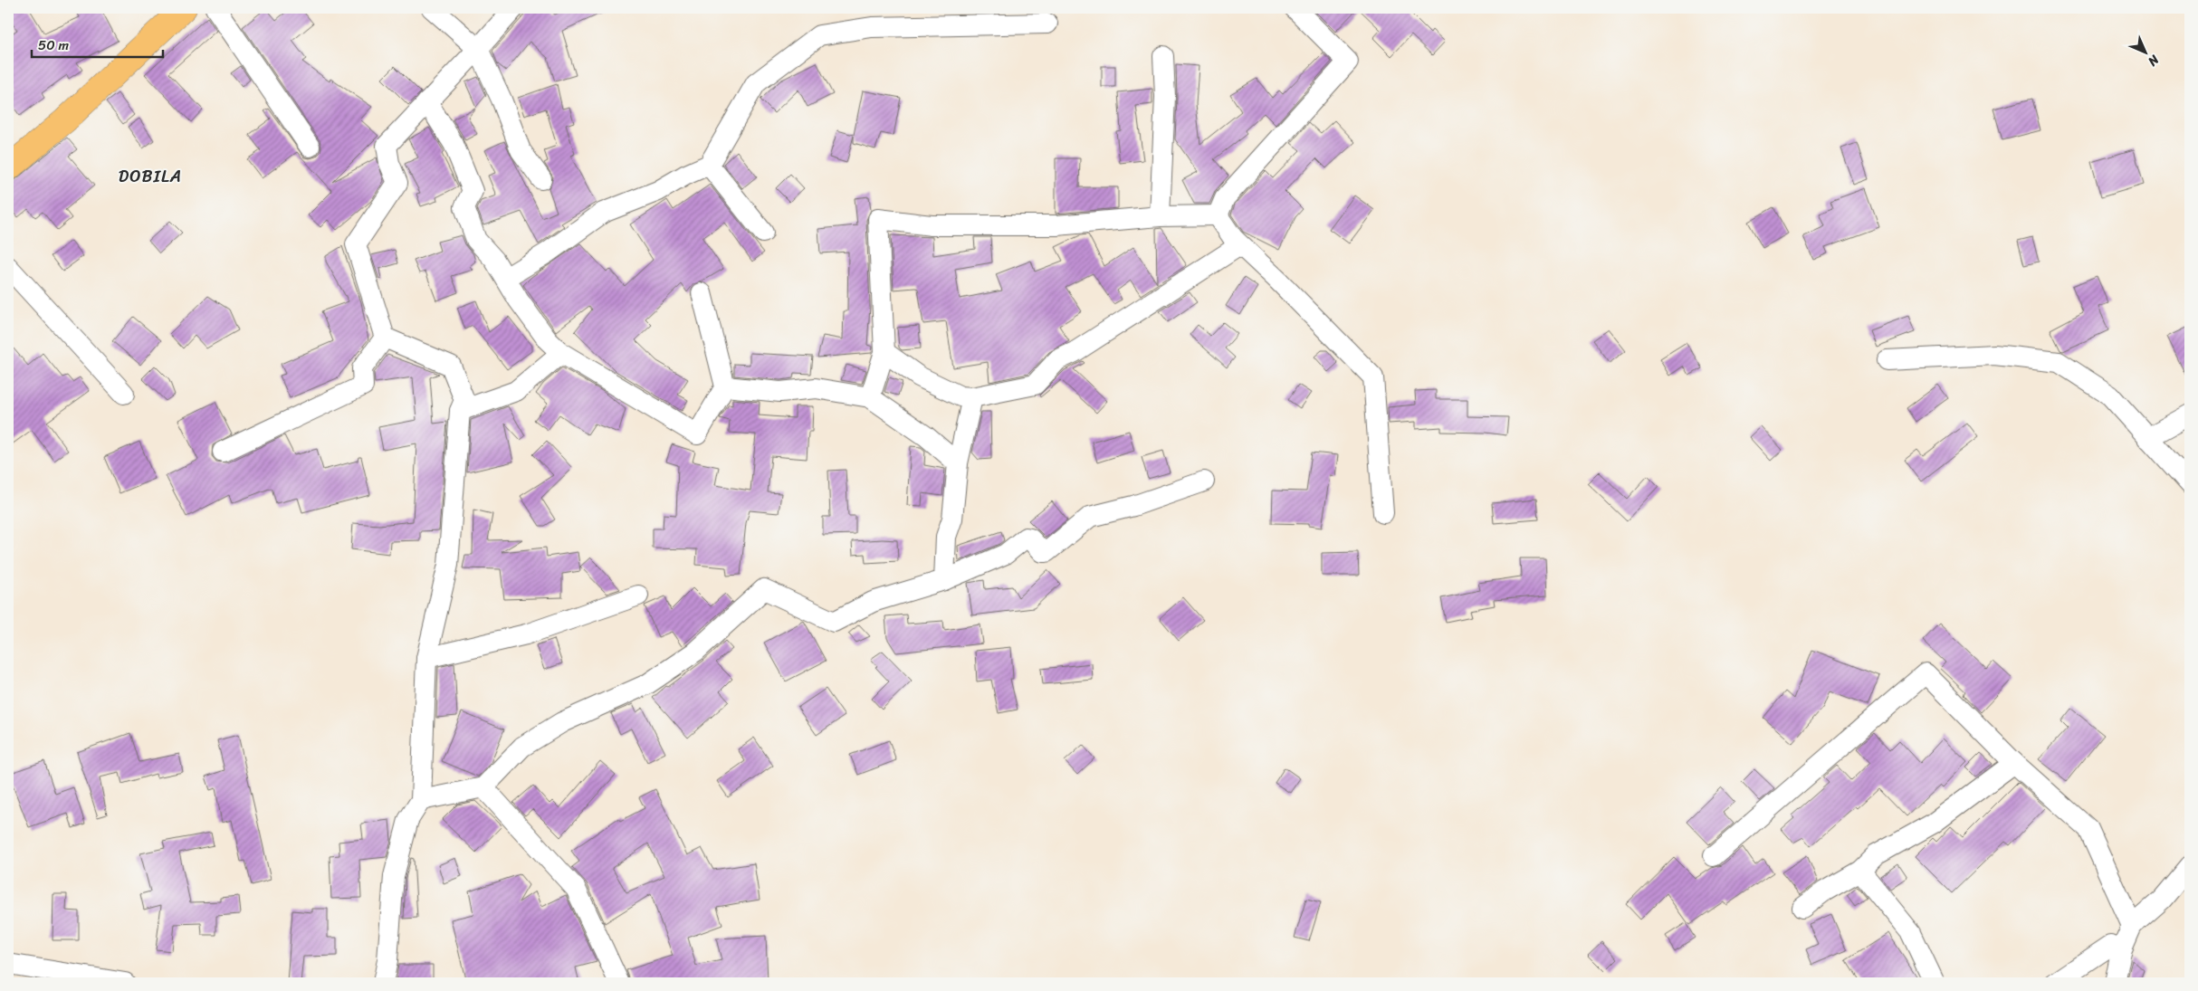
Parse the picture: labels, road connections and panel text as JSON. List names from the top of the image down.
{
  "districts": ["DOBILA"],
  "scale_bar": "50 m",
  "north": "bottom right"
}
